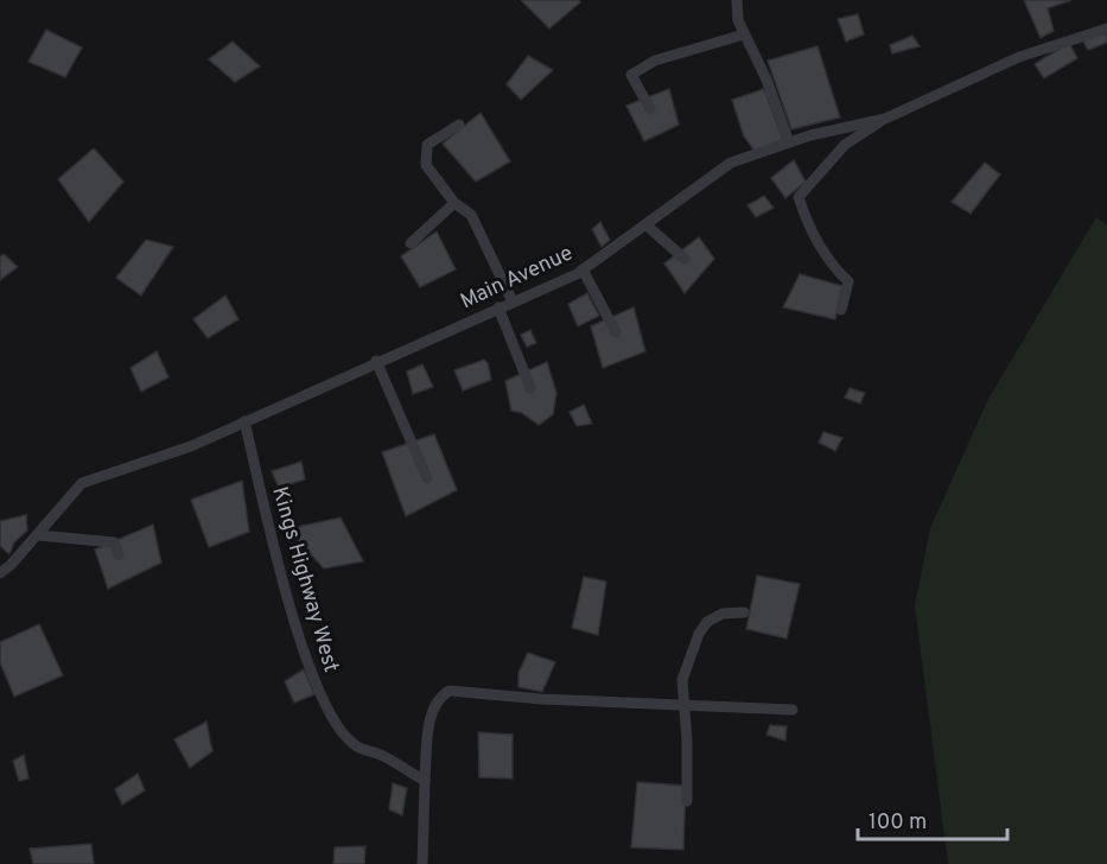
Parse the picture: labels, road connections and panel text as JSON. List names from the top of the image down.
{
  "streets": {
    "street": ["Main Avenue", "Kings Highway West"]
  },
  "crossings": [
    ["Main Avenue", "Kings Highway West"]
  ],
  "scale_bar": "100 m"
}
